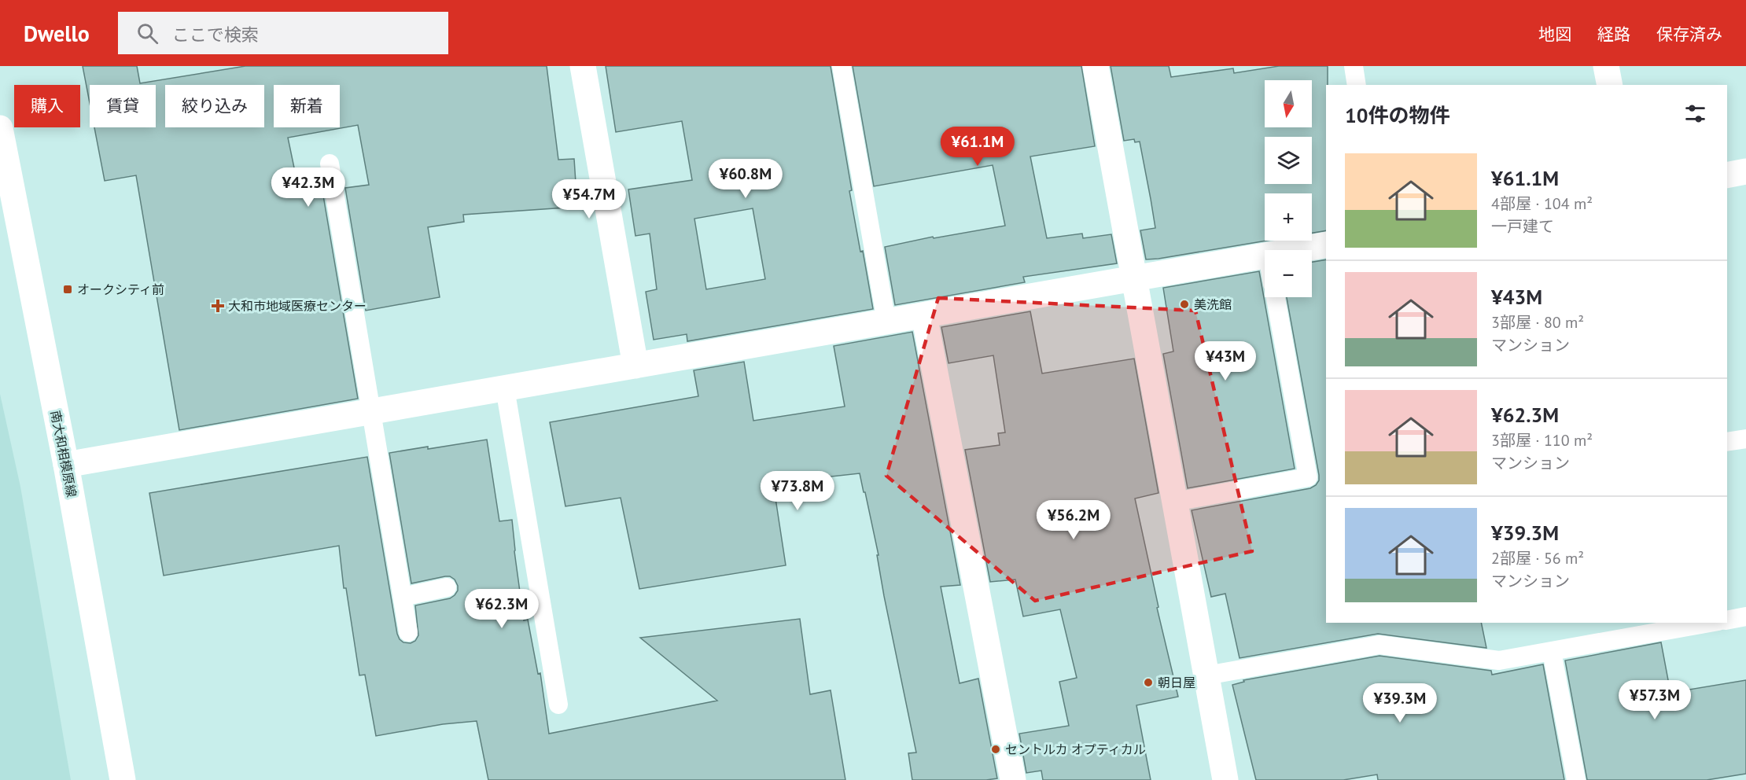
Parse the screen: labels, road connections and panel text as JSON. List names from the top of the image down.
{
  "streets": {
    "street": ["南大和相模原線"]
  },
  "places": {
    "transit": ["オークシティ前"],
    "other": ["美洗館", "朝日屋", "セントルカ オプティカル"],
    "health": ["大和市地域医療センター"]
  },
  "north": "bottom",
  "page": {
    "header": "Dwello",
    "search": "ここで検索",
    "nav": ["地図", "経路", "保存済み"],
    "map_buttons": ["+", "−"],
    "chip": [
      "購入",
      "賃貸",
      "絞り込み",
      "新着"
    ],
    "heading": "10件の物件",
    "price": [
      "¥61.1M",
      "¥60.8M",
      "¥42.3M",
      "¥54.7M",
      "¥43M",
      "¥73.8M",
      "¥56.2M",
      "¥62.3M",
      "¥57.3M",
      "¥39.3M"
    ],
    "list": [
      {
        "name": "¥61.1M",
        "note": "4部屋 · 104 m² · 一戸建て"
      },
      {
        "name": "¥43M",
        "note": "3部屋 · 80 m² · マンション"
      },
      {
        "name": "¥62.3M",
        "note": "3部屋 · 110 m² · マンション"
      },
      {
        "name": "¥39.3M",
        "note": "2部屋 · 56 m² · マンション"
      }
    ]
  }
}
